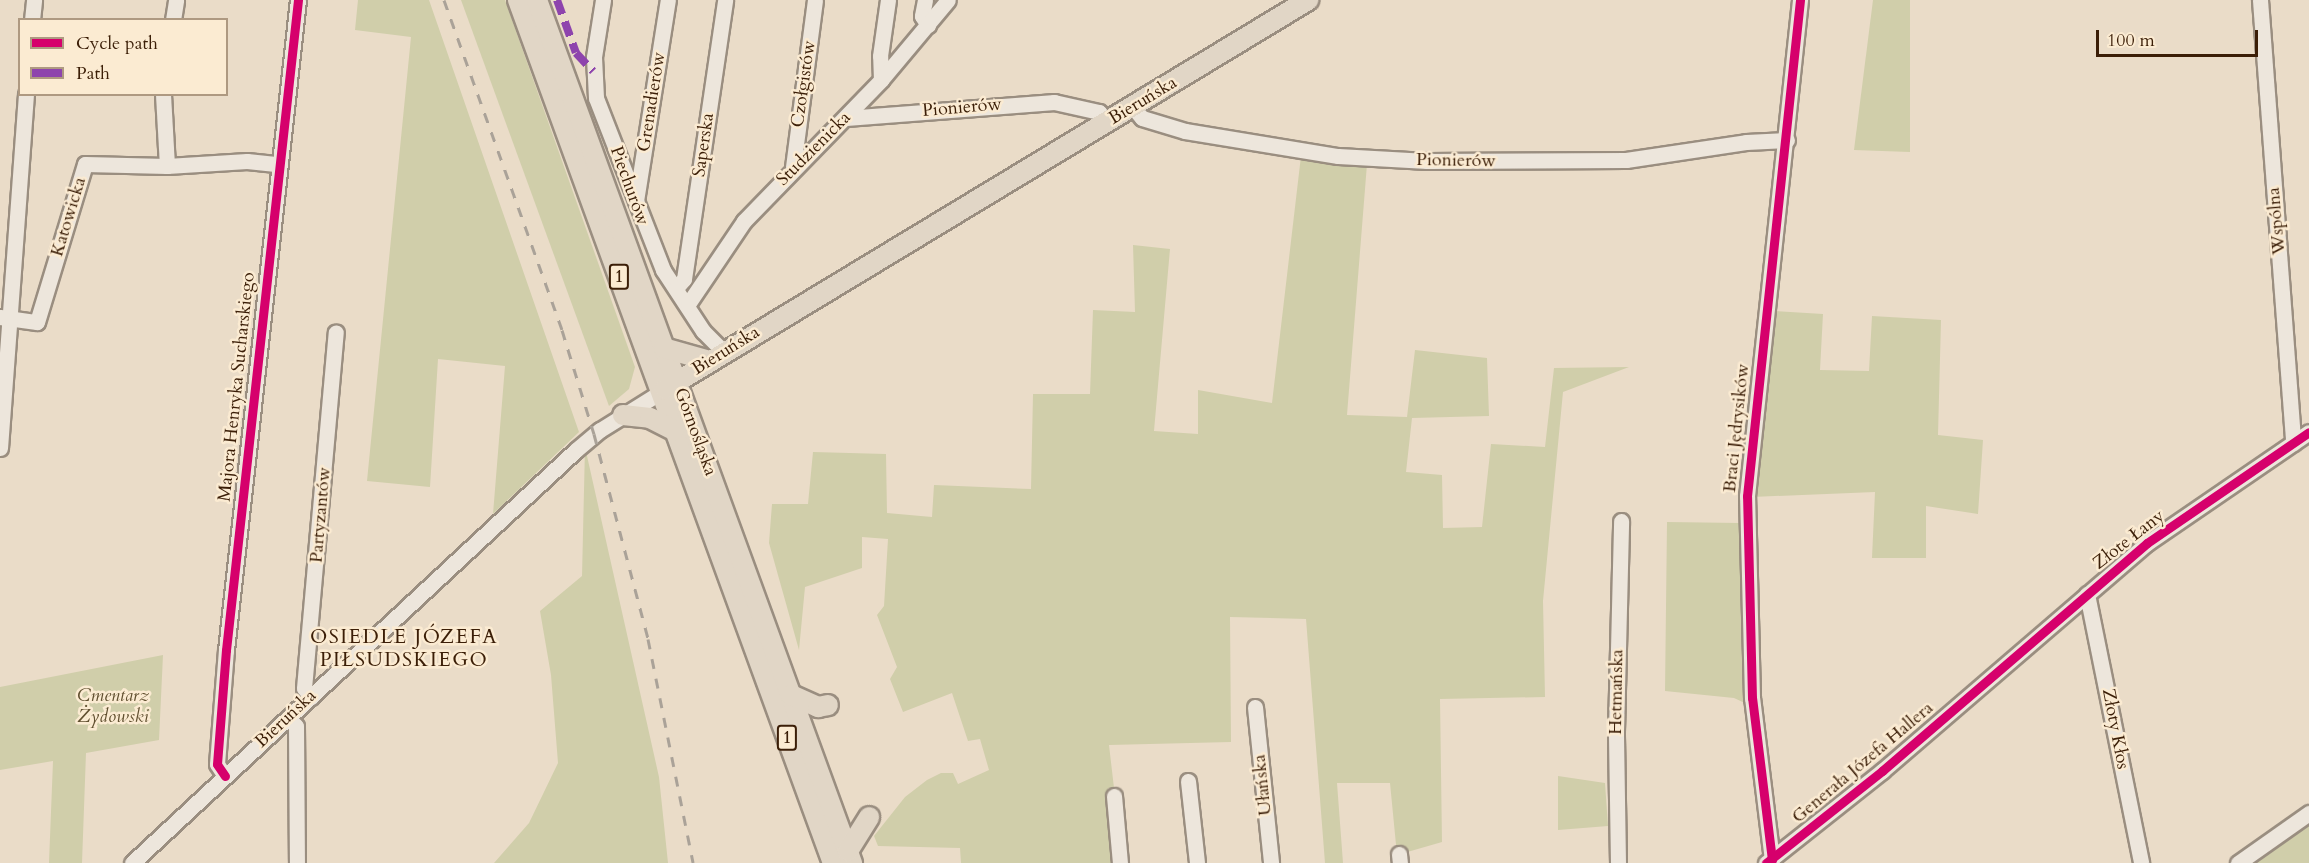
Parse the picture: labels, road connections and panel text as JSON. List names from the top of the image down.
{
  "streets": {
    "main road": ["Bieruńska", "1", "Górnośląska"],
    "street": [
      "Czołgistów",
      "Grenadierów",
      "Pionierów",
      "Saperska",
      "Studzienicka",
      "Piechurów",
      "Katowicka",
      "Wspólna",
      "Majora Henryka Sucharskiego",
      "Braci Jędrysików",
      "Partyzantów",
      "Złote Łany",
      "Hetmańska",
      "Złoty Kłos",
      "Generała Józefa Hallera",
      "Ułańska"
    ]
  },
  "crossings": [
    ["Czołgistów", "Studzienicka"],
    ["Bieruńska", "Pionierów"],
    ["Bieruńska", "Piechurów"],
    ["Bieruńska", "Majora Henryka Sucharskiego"],
    ["Bieruńska", "Górnośląska"],
    ["Bieruńska", "Partyzantów"],
    ["Grenadierów", "Piechurów"],
    ["Pionierów", "Studzienicka"],
    ["Pionierów", "Braci Jędrysików"],
    ["Saperska", "Piechurów"],
    ["Studzienicka", "Piechurów"],
    ["Wspólna", "Złote Łany"],
    ["Braci Jędrysików", "Generała Józefa Hallera"],
    ["Złote Łany", "Złoty Kłos"],
    ["Złote Łany", "Generała Józefa Hallera"]
  ],
  "districts": ["OSIEDLE JÓZEFA PIŁSUDSKIEGO"],
  "parks": ["Cmentarz Żydowski"],
  "legend": ["Cycle path", "Path"],
  "scale_bar": "100 m"
}
